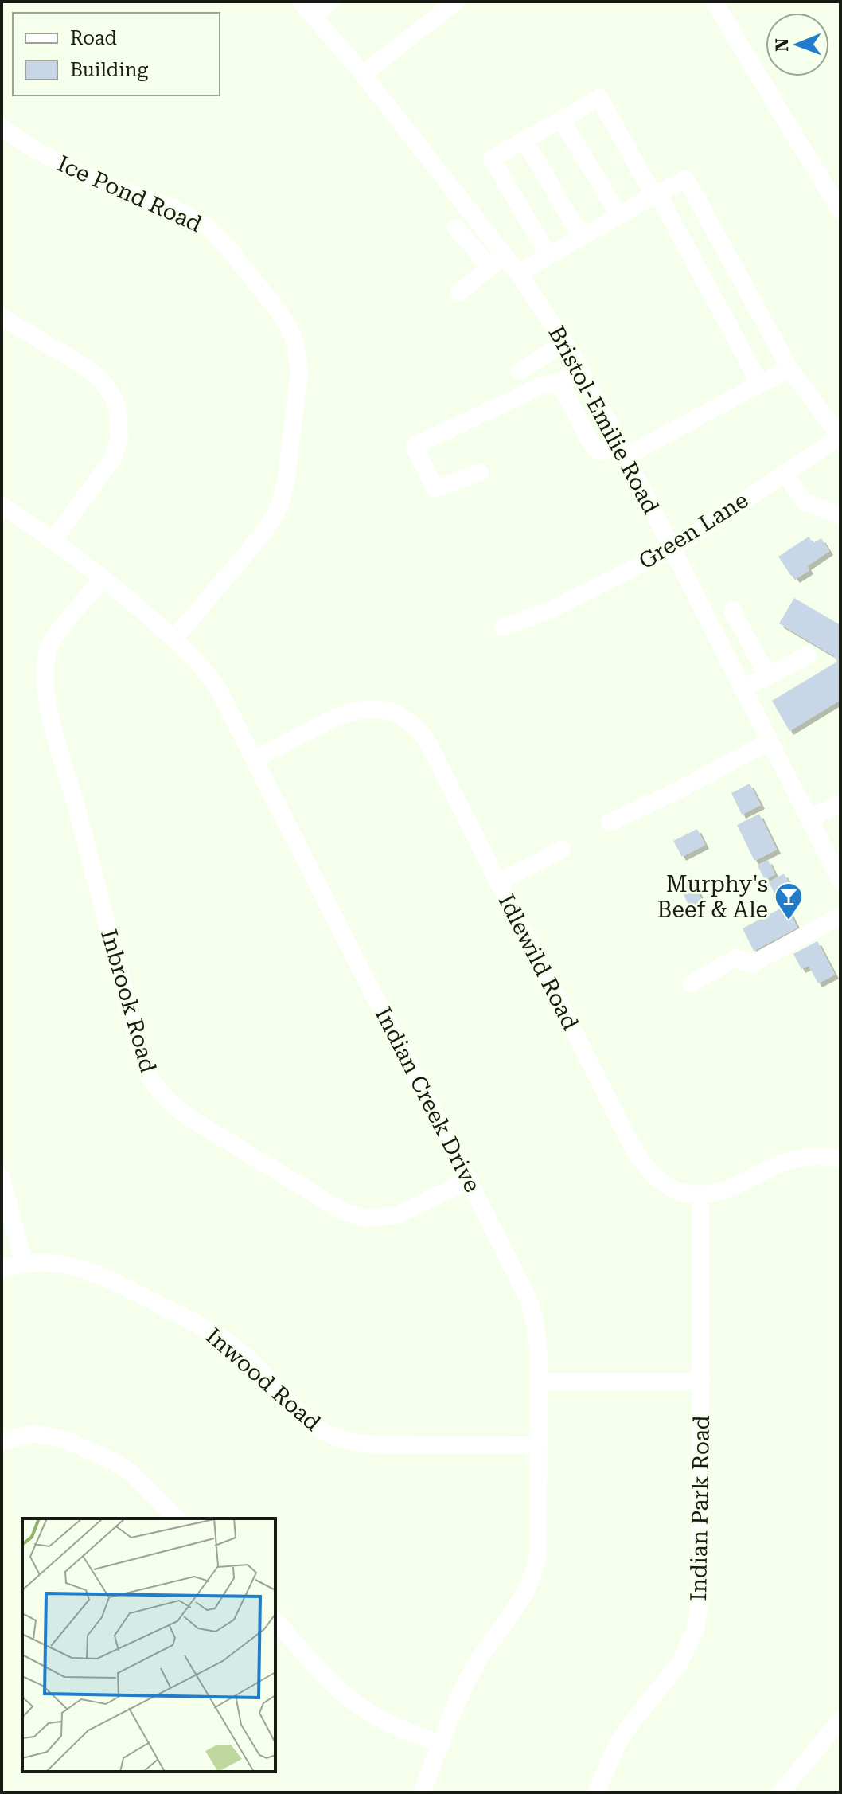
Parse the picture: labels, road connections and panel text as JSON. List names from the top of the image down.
{
  "streets": {
    "street": [
      "Ice Pond Road",
      "Bristol-Emilie Road",
      "Green Lane",
      "Idlewild Road",
      "Inbrook Road",
      "Indian Creek Drive",
      "Inwood Road",
      "Indian Park Road"
    ]
  },
  "crossings": [
    ["Ice Pond Road", "Indian Creek Drive"],
    ["Bristol-Emilie Road", "Green Lane"],
    ["Idlewild Road", "Indian Creek Drive"],
    ["Idlewild Road", "Indian Park Road"],
    ["Inbrook Road", "Indian Creek Drive"],
    ["Indian Creek Drive", "Inwood Road"]
  ],
  "places": {
    "bar": ["Murphy's Beef & Ale"]
  },
  "legend": ["Road", "Building"],
  "north": "left"
}
